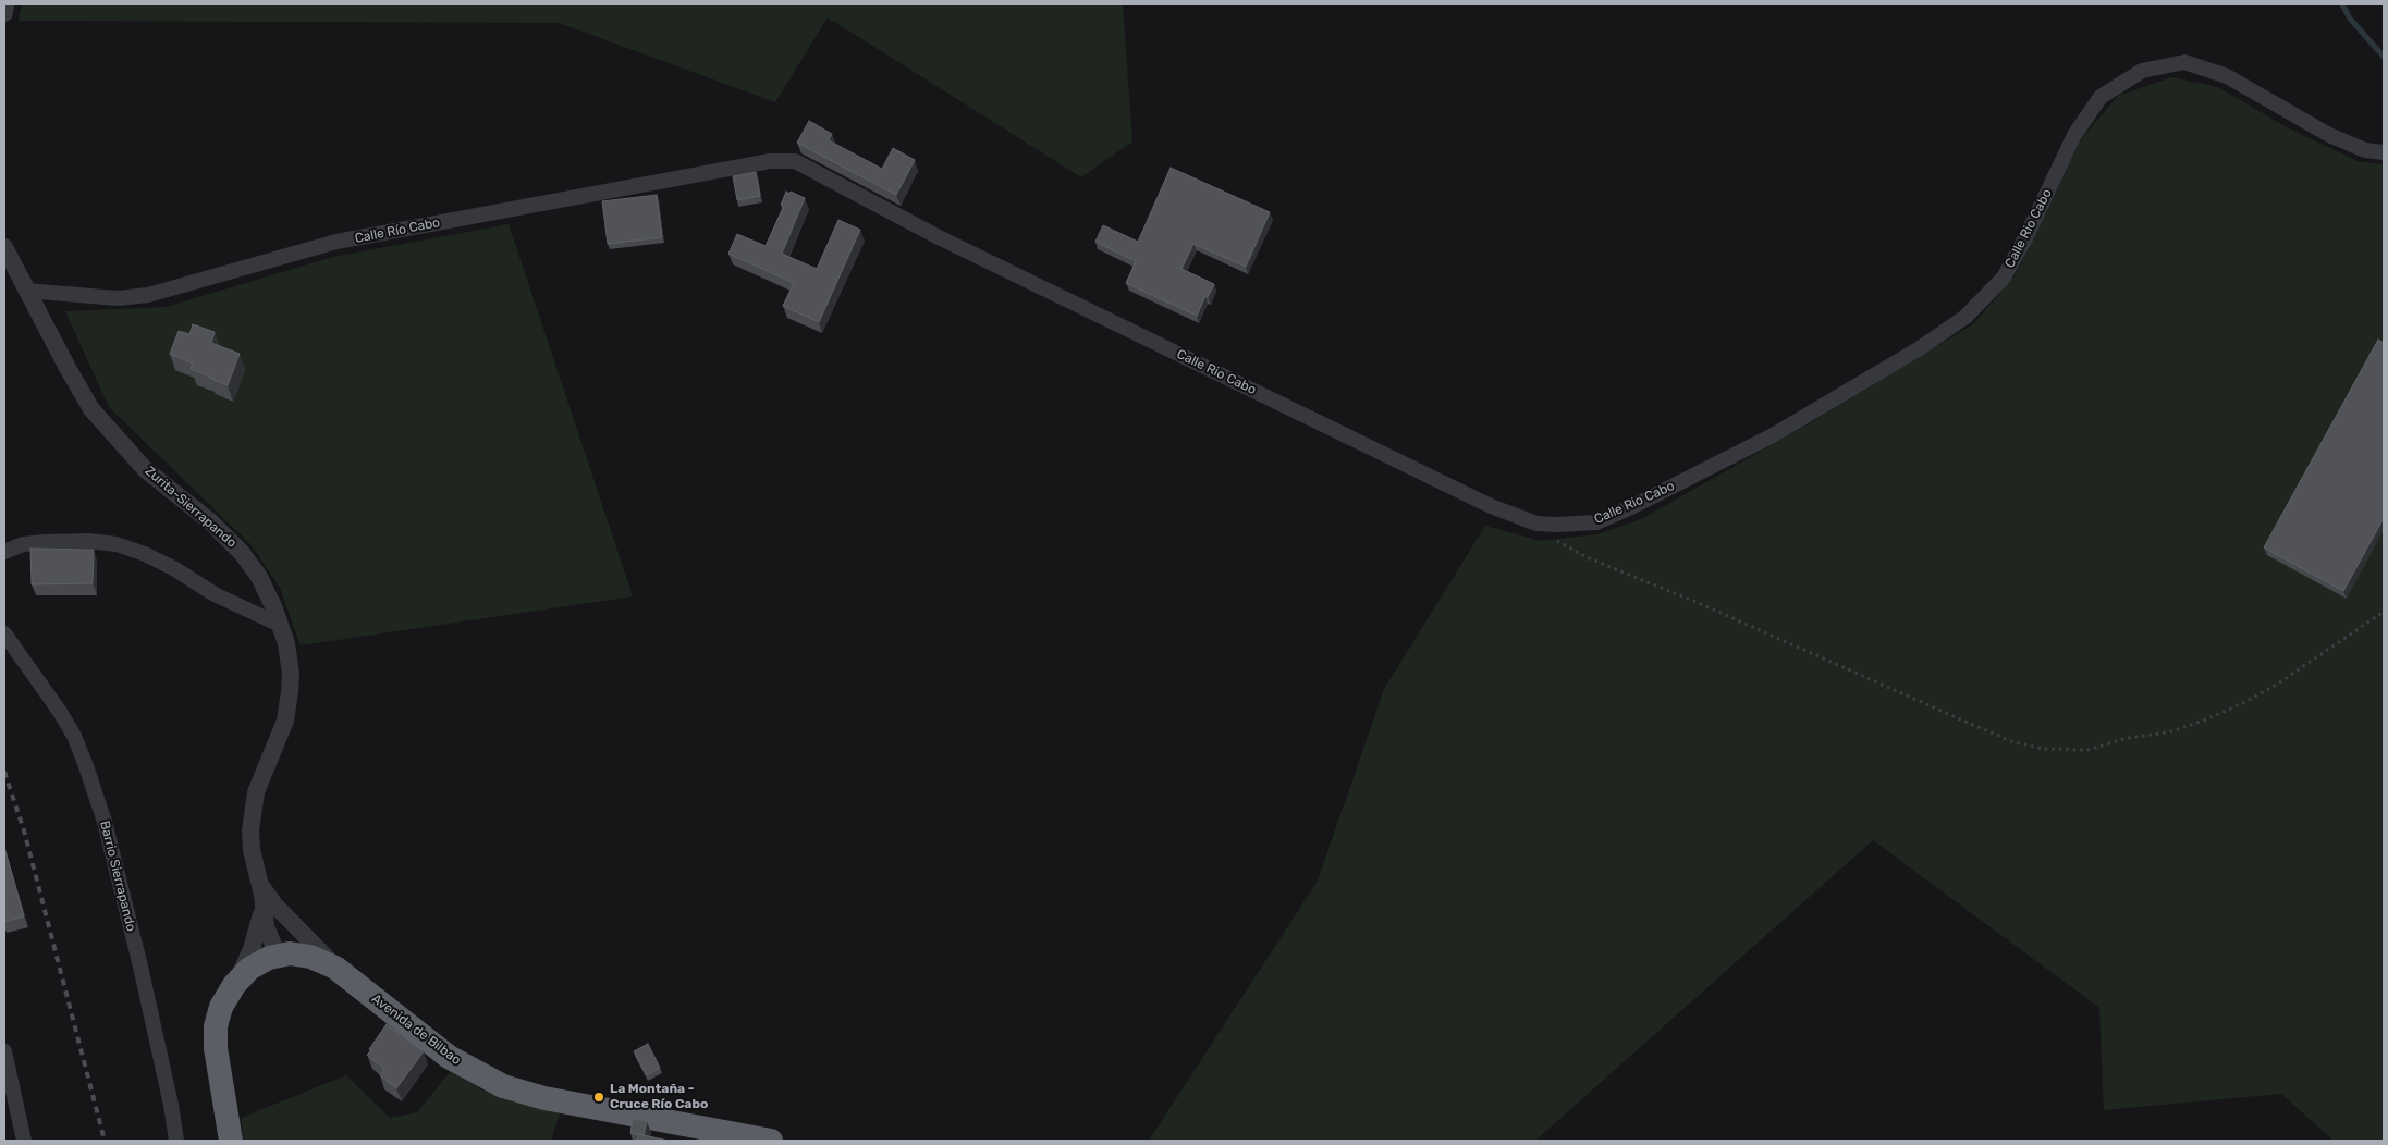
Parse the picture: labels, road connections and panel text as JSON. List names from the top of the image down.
{
  "streets": {
    "highway": ["Avenida de Bilbao"],
    "street": [
      "Calle Rio Cabo",
      "Calle Río Cabo",
      "Zurita-Sierrapando",
      "Barrio Sierrapando"
    ]
  },
  "crossings": [
    ["Calle Rio Cabo", "Calle Río Cabo"],
    ["Calle Río Cabo", "Zurita-Sierrapando"],
    ["Zurita-Sierrapando", "Avenida de Bilbao"]
  ],
  "places": ["La Montaña - Cruce Río Cabo"]
}
